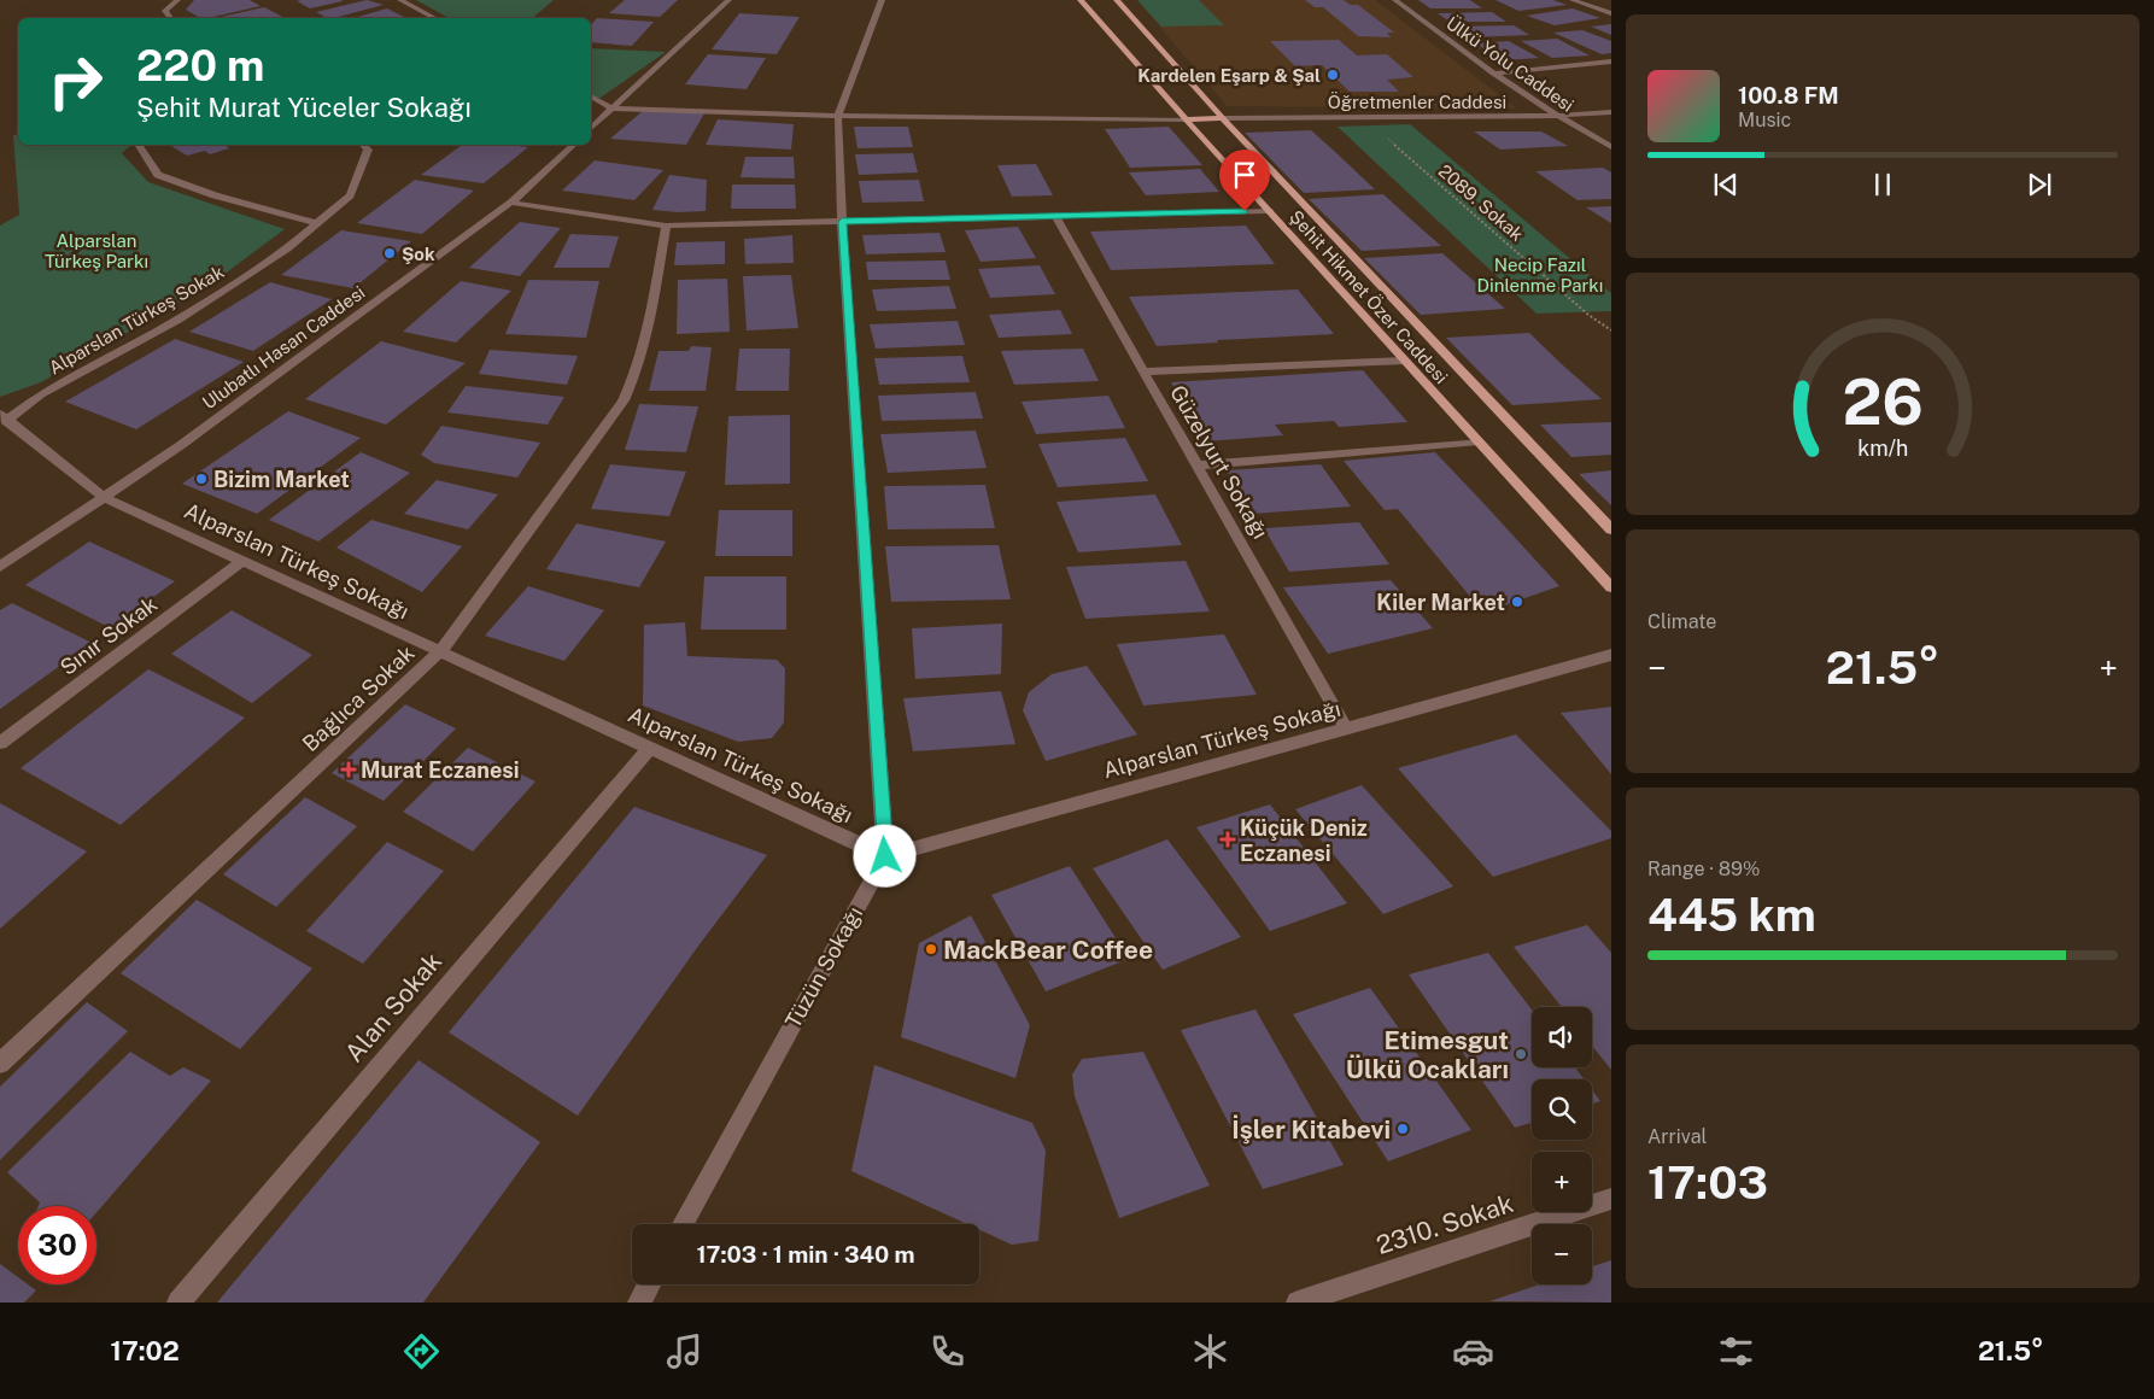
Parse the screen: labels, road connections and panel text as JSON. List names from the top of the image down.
{
  "streets": {
    "main road": ["Şehit Hikmet Özer Caddesi"],
    "street": [
      "Ülkü Yolu Caddesi",
      "Öğretmenler Caddesi",
      "Alparslan Türkeş Sokak",
      "Ulubatlı Hasan Caddesi",
      "Güzelyurt Sokağı",
      "Alparslan Türkeş Sokağı",
      "Sınır Sokak",
      "Bağlıca Sokak",
      "Tüzün Sokağı",
      "Alan Sokak",
      "2310. Sokak"
    ],
    "path": ["2089. Sokak"]
  },
  "crossings": [
    ["Ülkü Yolu Caddesi", "Öğretmenler Caddesi"],
    ["Öğretmenler Caddesi", "2089. Sokak"],
    ["Öğretmenler Caddesi", "Şehit Hikmet Özer Caddesi"],
    ["Alparslan Türkeş Sokak", "Alparslan Türkeş Sokağı"],
    ["Ulubatlı Hasan Caddesi", "Alparslan Türkeş Sokağı"],
    ["Güzelyurt Sokağı", "Alparslan Türkeş Sokağı"],
    ["Alparslan Türkeş Sokağı", "Sınır Sokak"],
    ["Alparslan Türkeş Sokağı", "Bağlıca Sokak"],
    ["Alparslan Türkeş Sokağı", "Tüzün Sokağı"],
    ["Alparslan Türkeş Sokağı", "Alan Sokak"]
  ],
  "parks": ["Alparslan Türkeş Parkı", "Necip Fazıl Dinlenme Parkı"],
  "places": {
    "other": [
      "Kardelen Eşarp & Şal",
      "Şok",
      "Bizim Market",
      "Kiler Market",
      "MackBear Coffee",
      "Etimesgut Ülkü Ocakları",
      "İşler Kitabevi"
    ],
    "health": ["Murat Eczanesi", "Küçük Deniz Eczanesi"]
  },
  "page": {
    "turn": ["220 m", "Şehit Murat Yüceler Sokağı"],
    "song": ["100.8 FM", "Music"],
    "tile": [
      "Climate",
      ["Range · 89%", "445 km"],
      ["Arrival", "17:03"]
    ],
    "heat": ["−", "21.5°", "+"],
    "map_buttons": ["+", "−"],
    "limit": "30",
    "trip": "17:03 · 1 min · 340 m",
    "tabs": ["17:02", "21.5°"],
    "gauge": ["26", "km/h"]
  }
}
